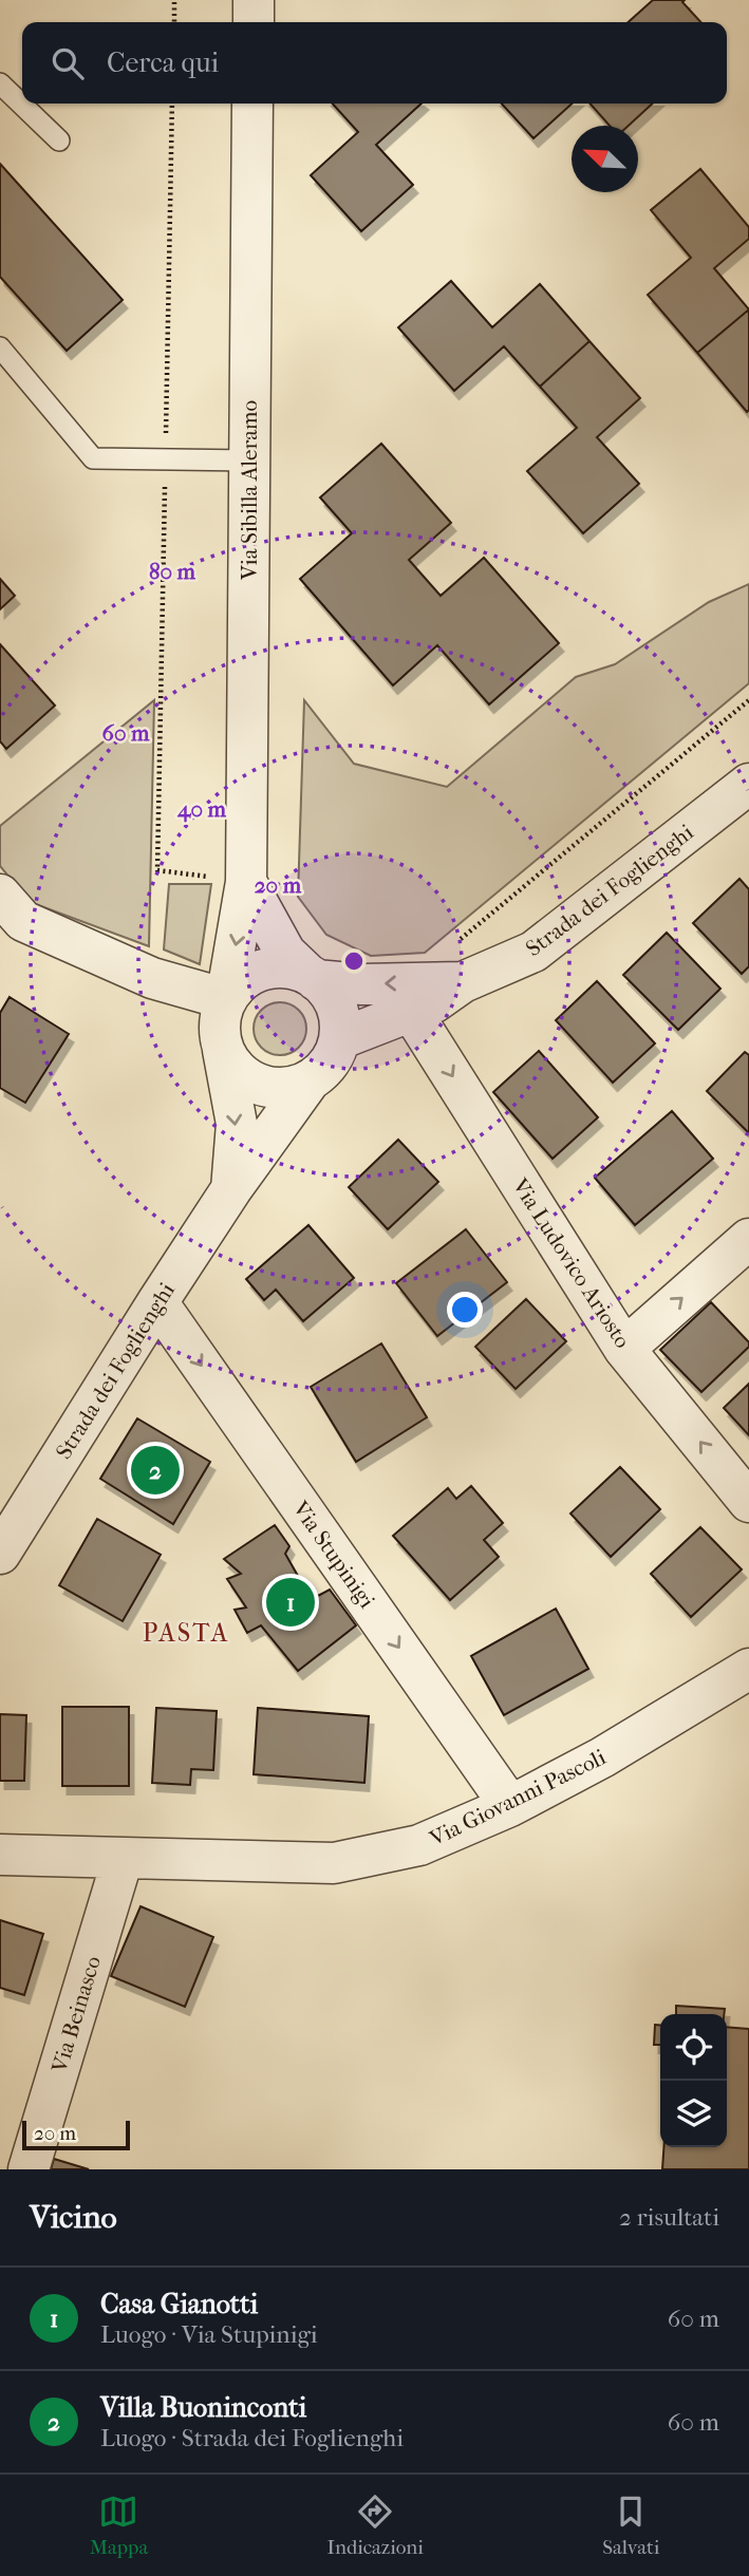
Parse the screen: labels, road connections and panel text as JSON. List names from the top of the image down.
{
  "streets": {
    "street": [
      "Via Sibilla Aleramo",
      "Strada dei Foglienghi",
      "Via Ludovico Ariosto",
      "Via Stupinigi",
      "Via Giovanni Pascoli",
      "Via Beinasco"
    ]
  },
  "crossings": [
    ["Via Sibilla Aleramo", "Strada dei Foglienghi"],
    ["Strada dei Foglienghi", "Via Ludovico Ariosto"],
    ["Strada dei Foglienghi", "Via Stupinigi"],
    ["Via Stupinigi", "Via Giovanni Pascoli"],
    ["Via Giovanni Pascoli", "Via Beinasco"]
  ],
  "one_way": ["Via Stupinigi"],
  "districts": ["PASTA"],
  "scale_bar": "20 m",
  "north": "top left",
  "page": {
    "search": "Cerca qui",
    "pins": ["2", "1"],
    "scale": "20 m",
    "heading": ["Vicino", "2 risultati"],
    "list": [
      {
        "mark": "1",
        "name": "Casa Gianotti",
        "note": "Luogo · Via Stupinigi",
        "value": "60 m"
      },
      {
        "mark": "2",
        "name": "Villa Buoninconti",
        "note": "Luogo · Strada dei Foglienghi",
        "value": "60 m"
      }
    ],
    "nav": ["Mappa", "Indicazioni", "Salvati"]
  },
  "rings": [
    "80 m",
    "60 m",
    "40 m",
    "20 m"
  ]
}
